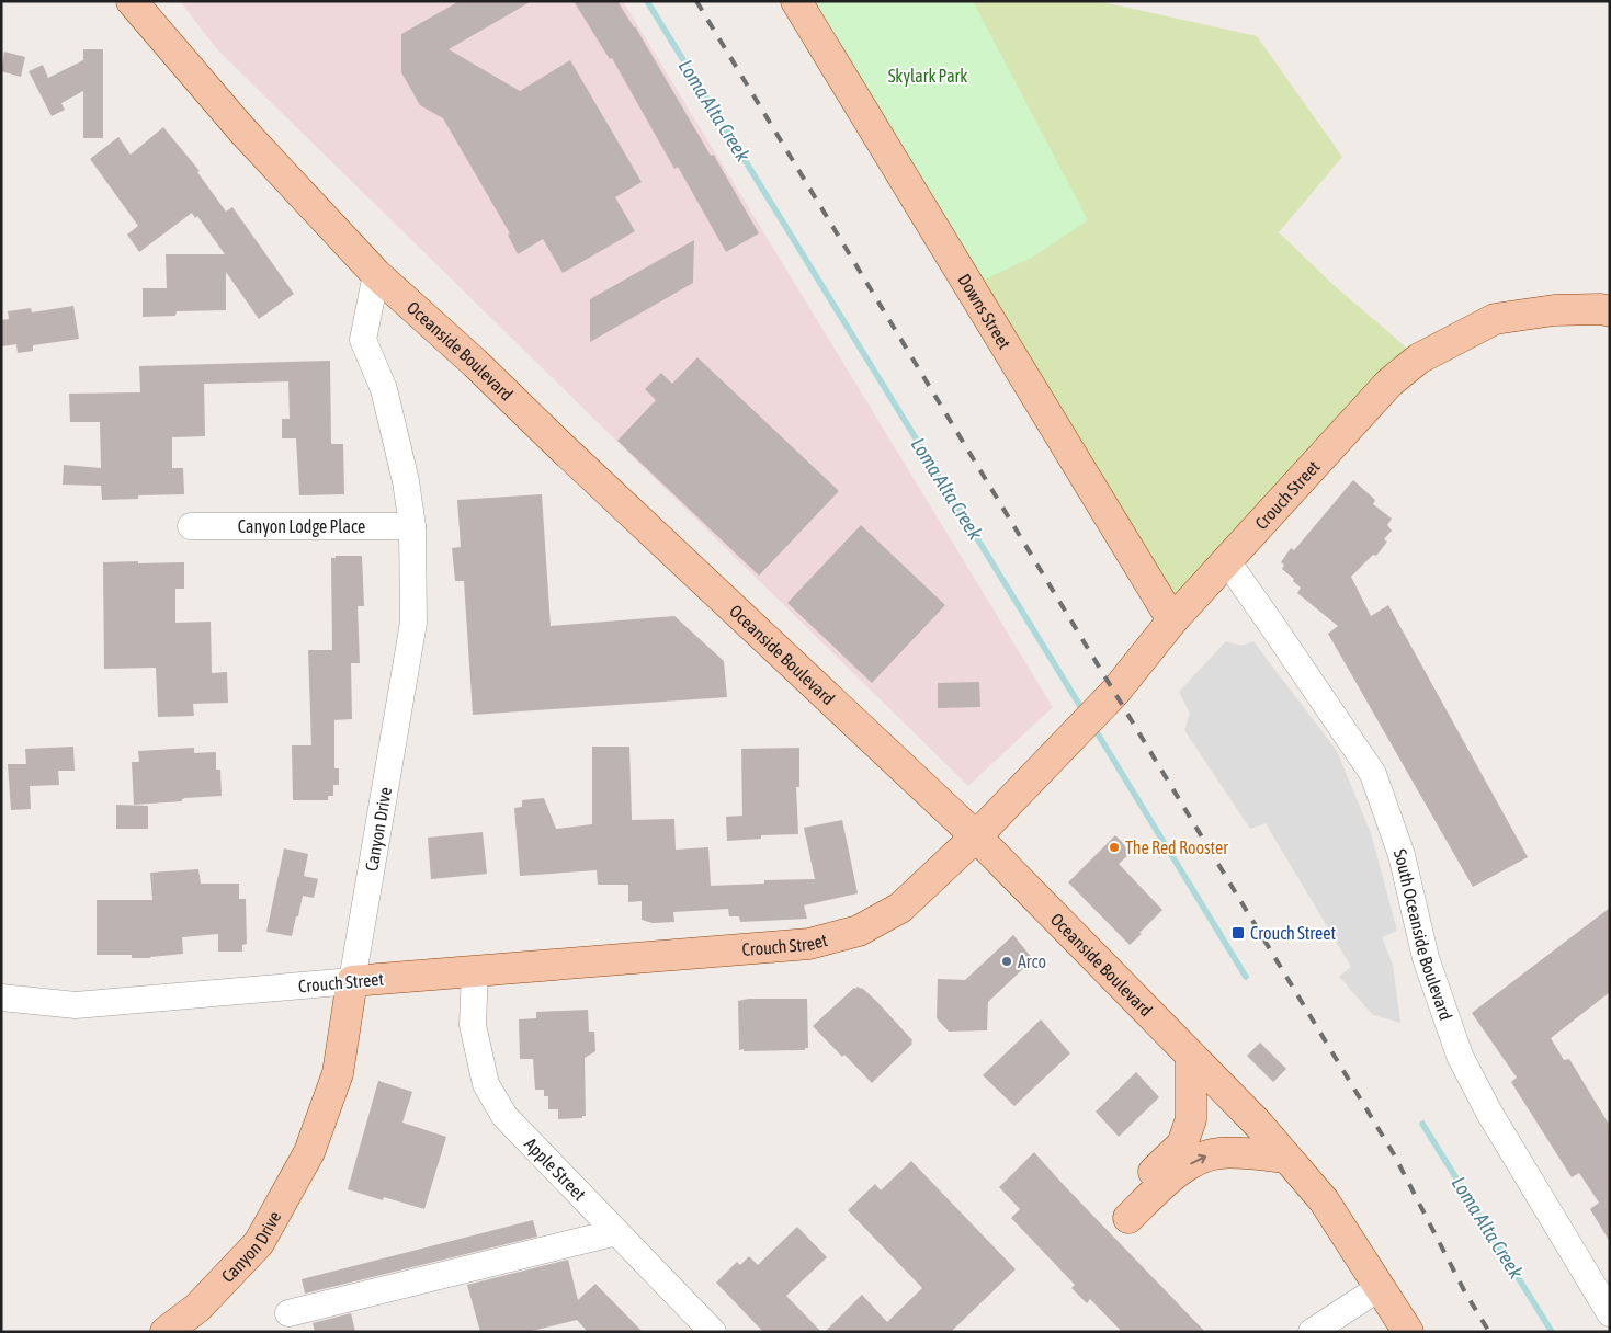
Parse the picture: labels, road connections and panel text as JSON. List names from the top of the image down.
{
  "streets": {
    "main road": [
      "Downs Street",
      "Oceanside Boulevard",
      "Crouch Street",
      "Canyon Drive"
    ],
    "street": ["Canyon Lodge Place", "South Oceanside Boulevard", "Apple Street"]
  },
  "crossings": [
    ["Downs Street", "Crouch Street"],
    ["Oceanside Boulevard", "Crouch Street"],
    ["Oceanside Boulevard", "Canyon Drive"],
    ["Crouch Street", "Canyon Drive"],
    ["Crouch Street", "South Oceanside Boulevard"],
    ["Crouch Street", "Apple Street"],
    ["Canyon Lodge Place", "Canyon Drive"]
  ],
  "water": ["Loma Alta Creek"],
  "parks": ["Skylark Park"],
  "places": {
    "other": ["The Red Rooster", "Arco"],
    "transit": ["Crouch Street"]
  }
}
